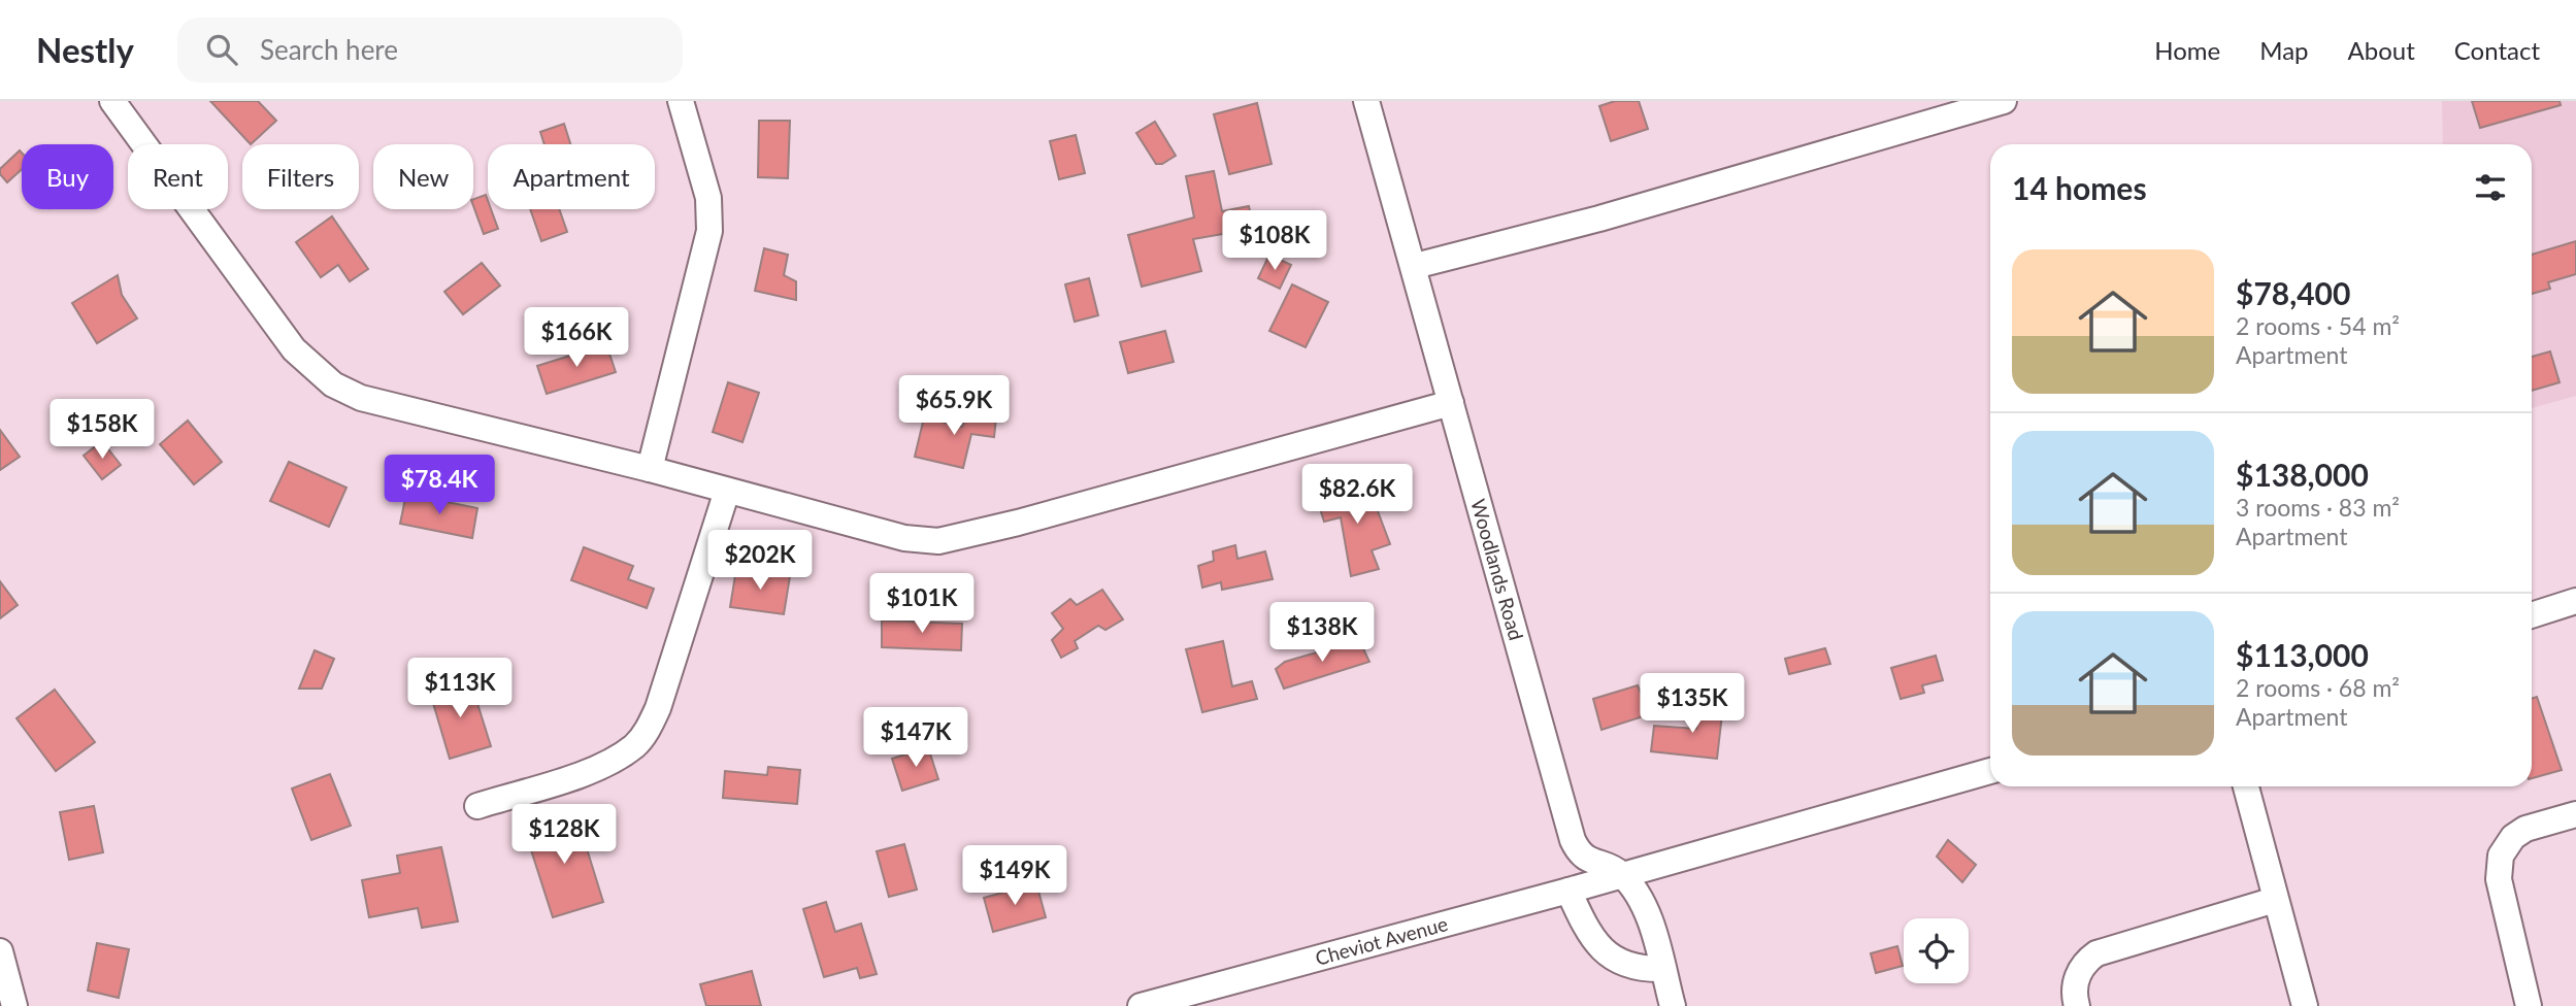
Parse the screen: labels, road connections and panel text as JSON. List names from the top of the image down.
{
  "streets": {
    "street": ["Woodlands Road", "Cheviot Avenue"]
  },
  "crossings": [
    ["Woodlands Road", "Cheviot Avenue"]
  ],
  "page": {
    "header": "Nestly",
    "search": "Search here",
    "nav": [
      "Home",
      "Map",
      "About",
      "Contact"
    ],
    "chip": [
      "Buy",
      "Rent",
      "Filters",
      "New",
      "Apartment"
    ],
    "heading": "14 homes",
    "price": [
      "$108K",
      "$166K",
      "$65.9K",
      "$158K",
      "$78.4K",
      "$82.6K",
      "$202K",
      "$101K",
      "$138K",
      "$113K",
      "$135K",
      "$147K",
      "$128K",
      "$149K"
    ],
    "list": [
      {
        "name": "$78,400",
        "note": "2 rooms · 54 m² · Apartment"
      },
      {
        "name": "$138,000",
        "note": "3 rooms · 83 m² · Apartment"
      },
      {
        "name": "$113,000",
        "note": "2 rooms · 68 m² · Apartment"
      }
    ]
  }
}
